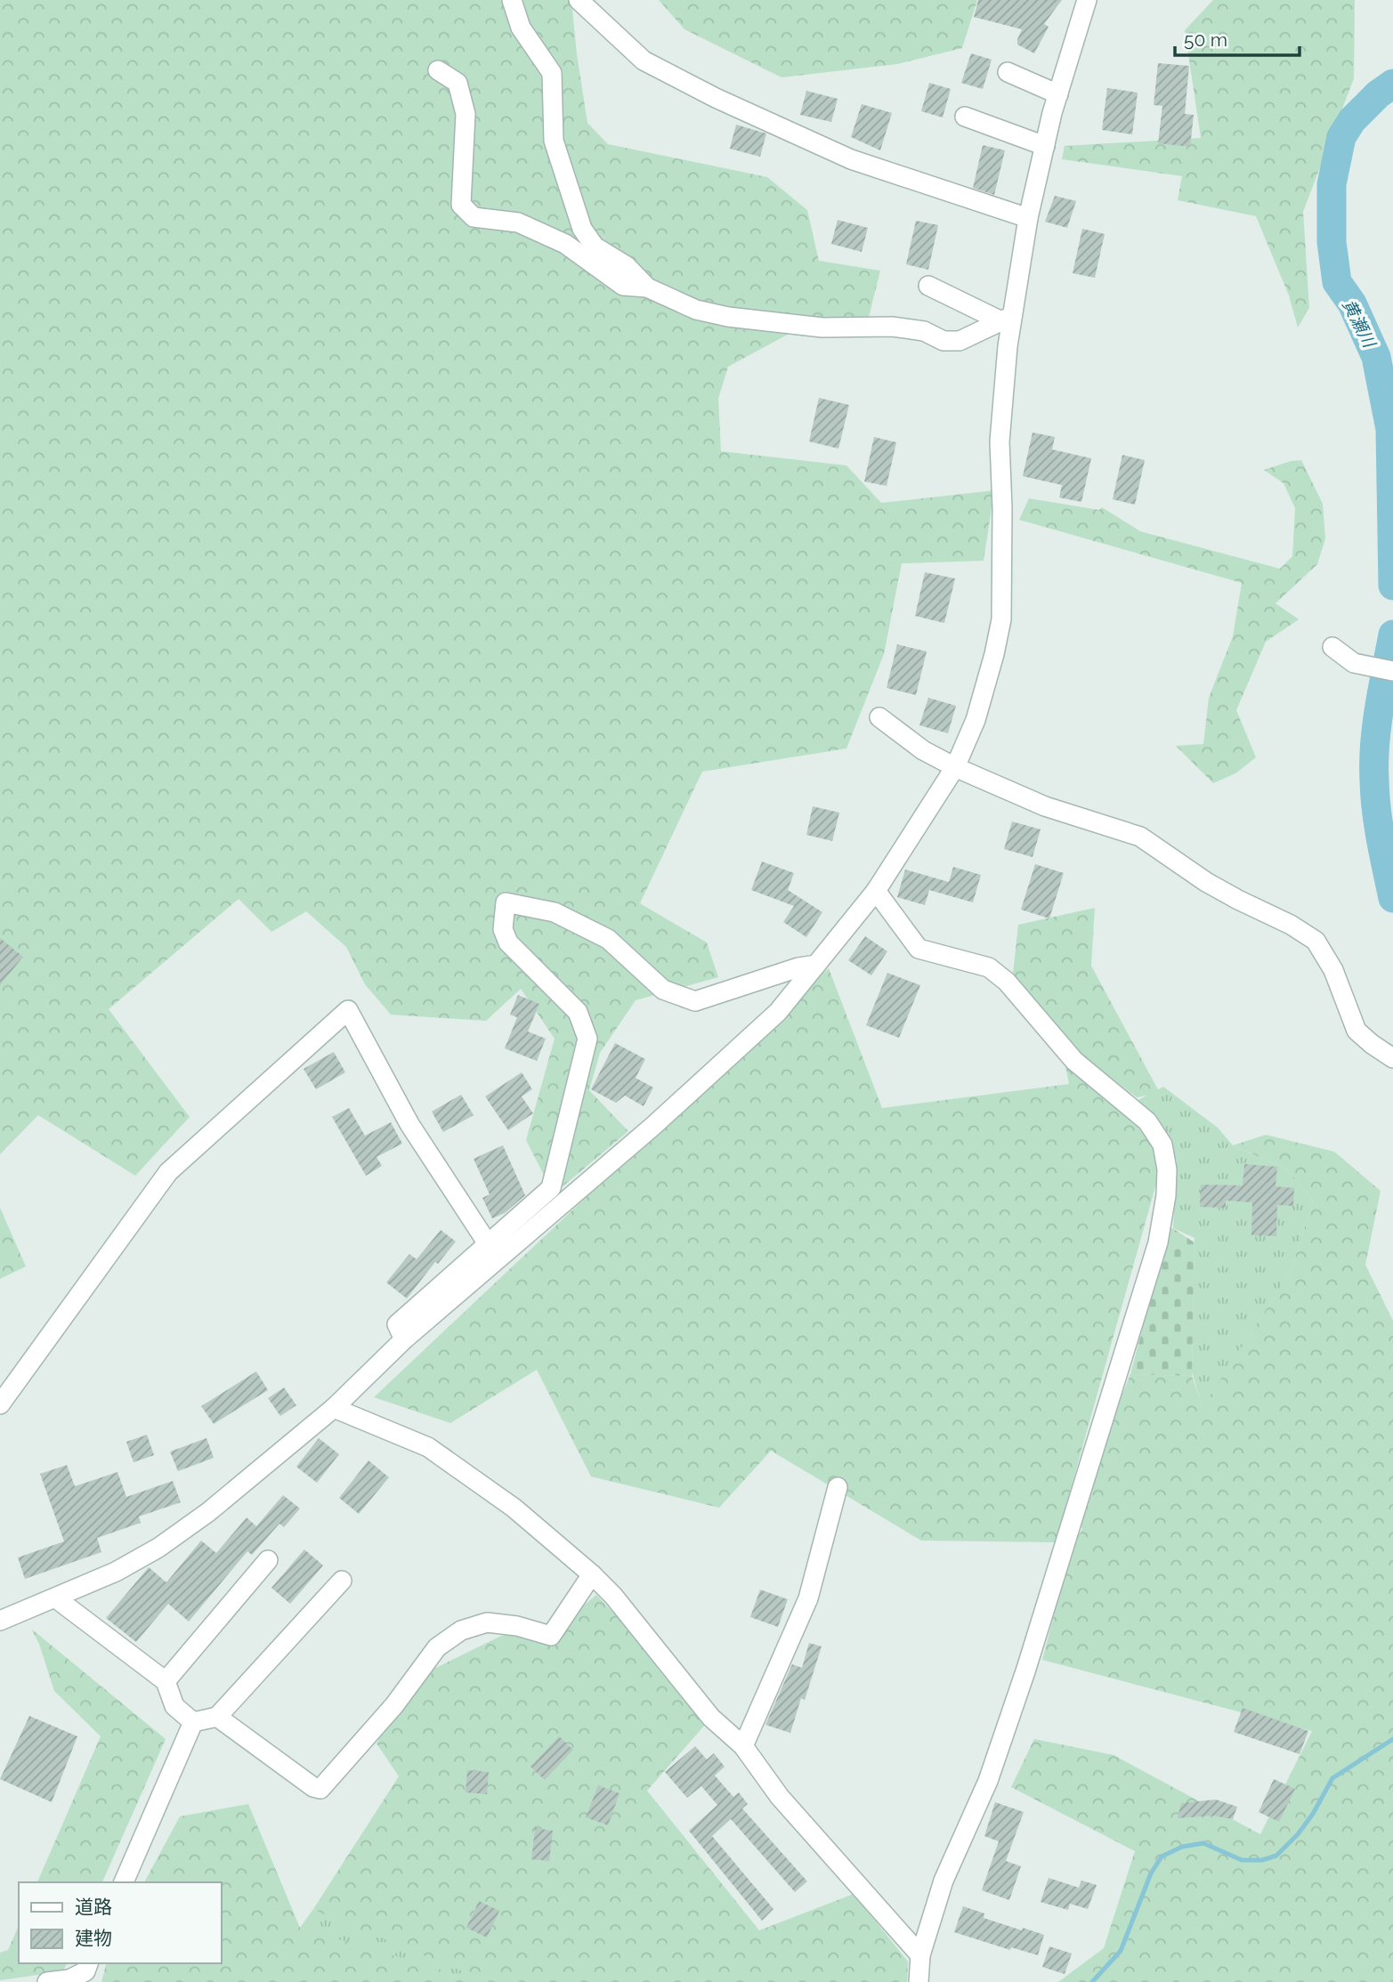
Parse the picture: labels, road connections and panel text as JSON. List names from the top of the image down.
{
  "water": ["黄瀬川"],
  "legend": ["道路", "建物"],
  "scale_bar": "50 m"
}
